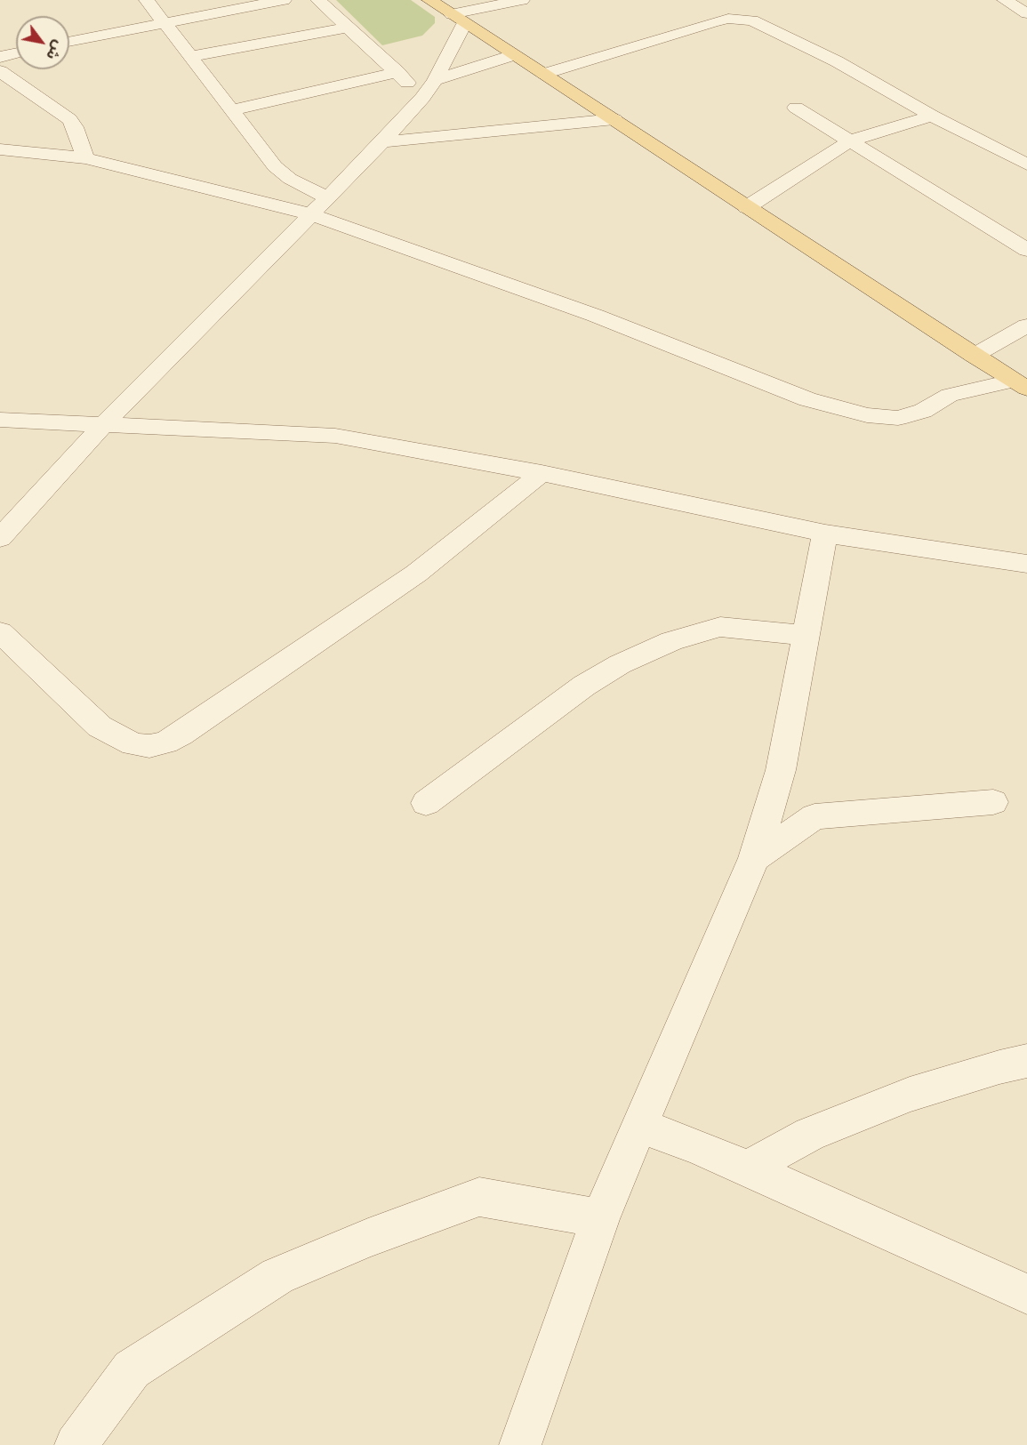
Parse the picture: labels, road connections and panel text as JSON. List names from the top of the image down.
{
  "north": "bottom right"
}
